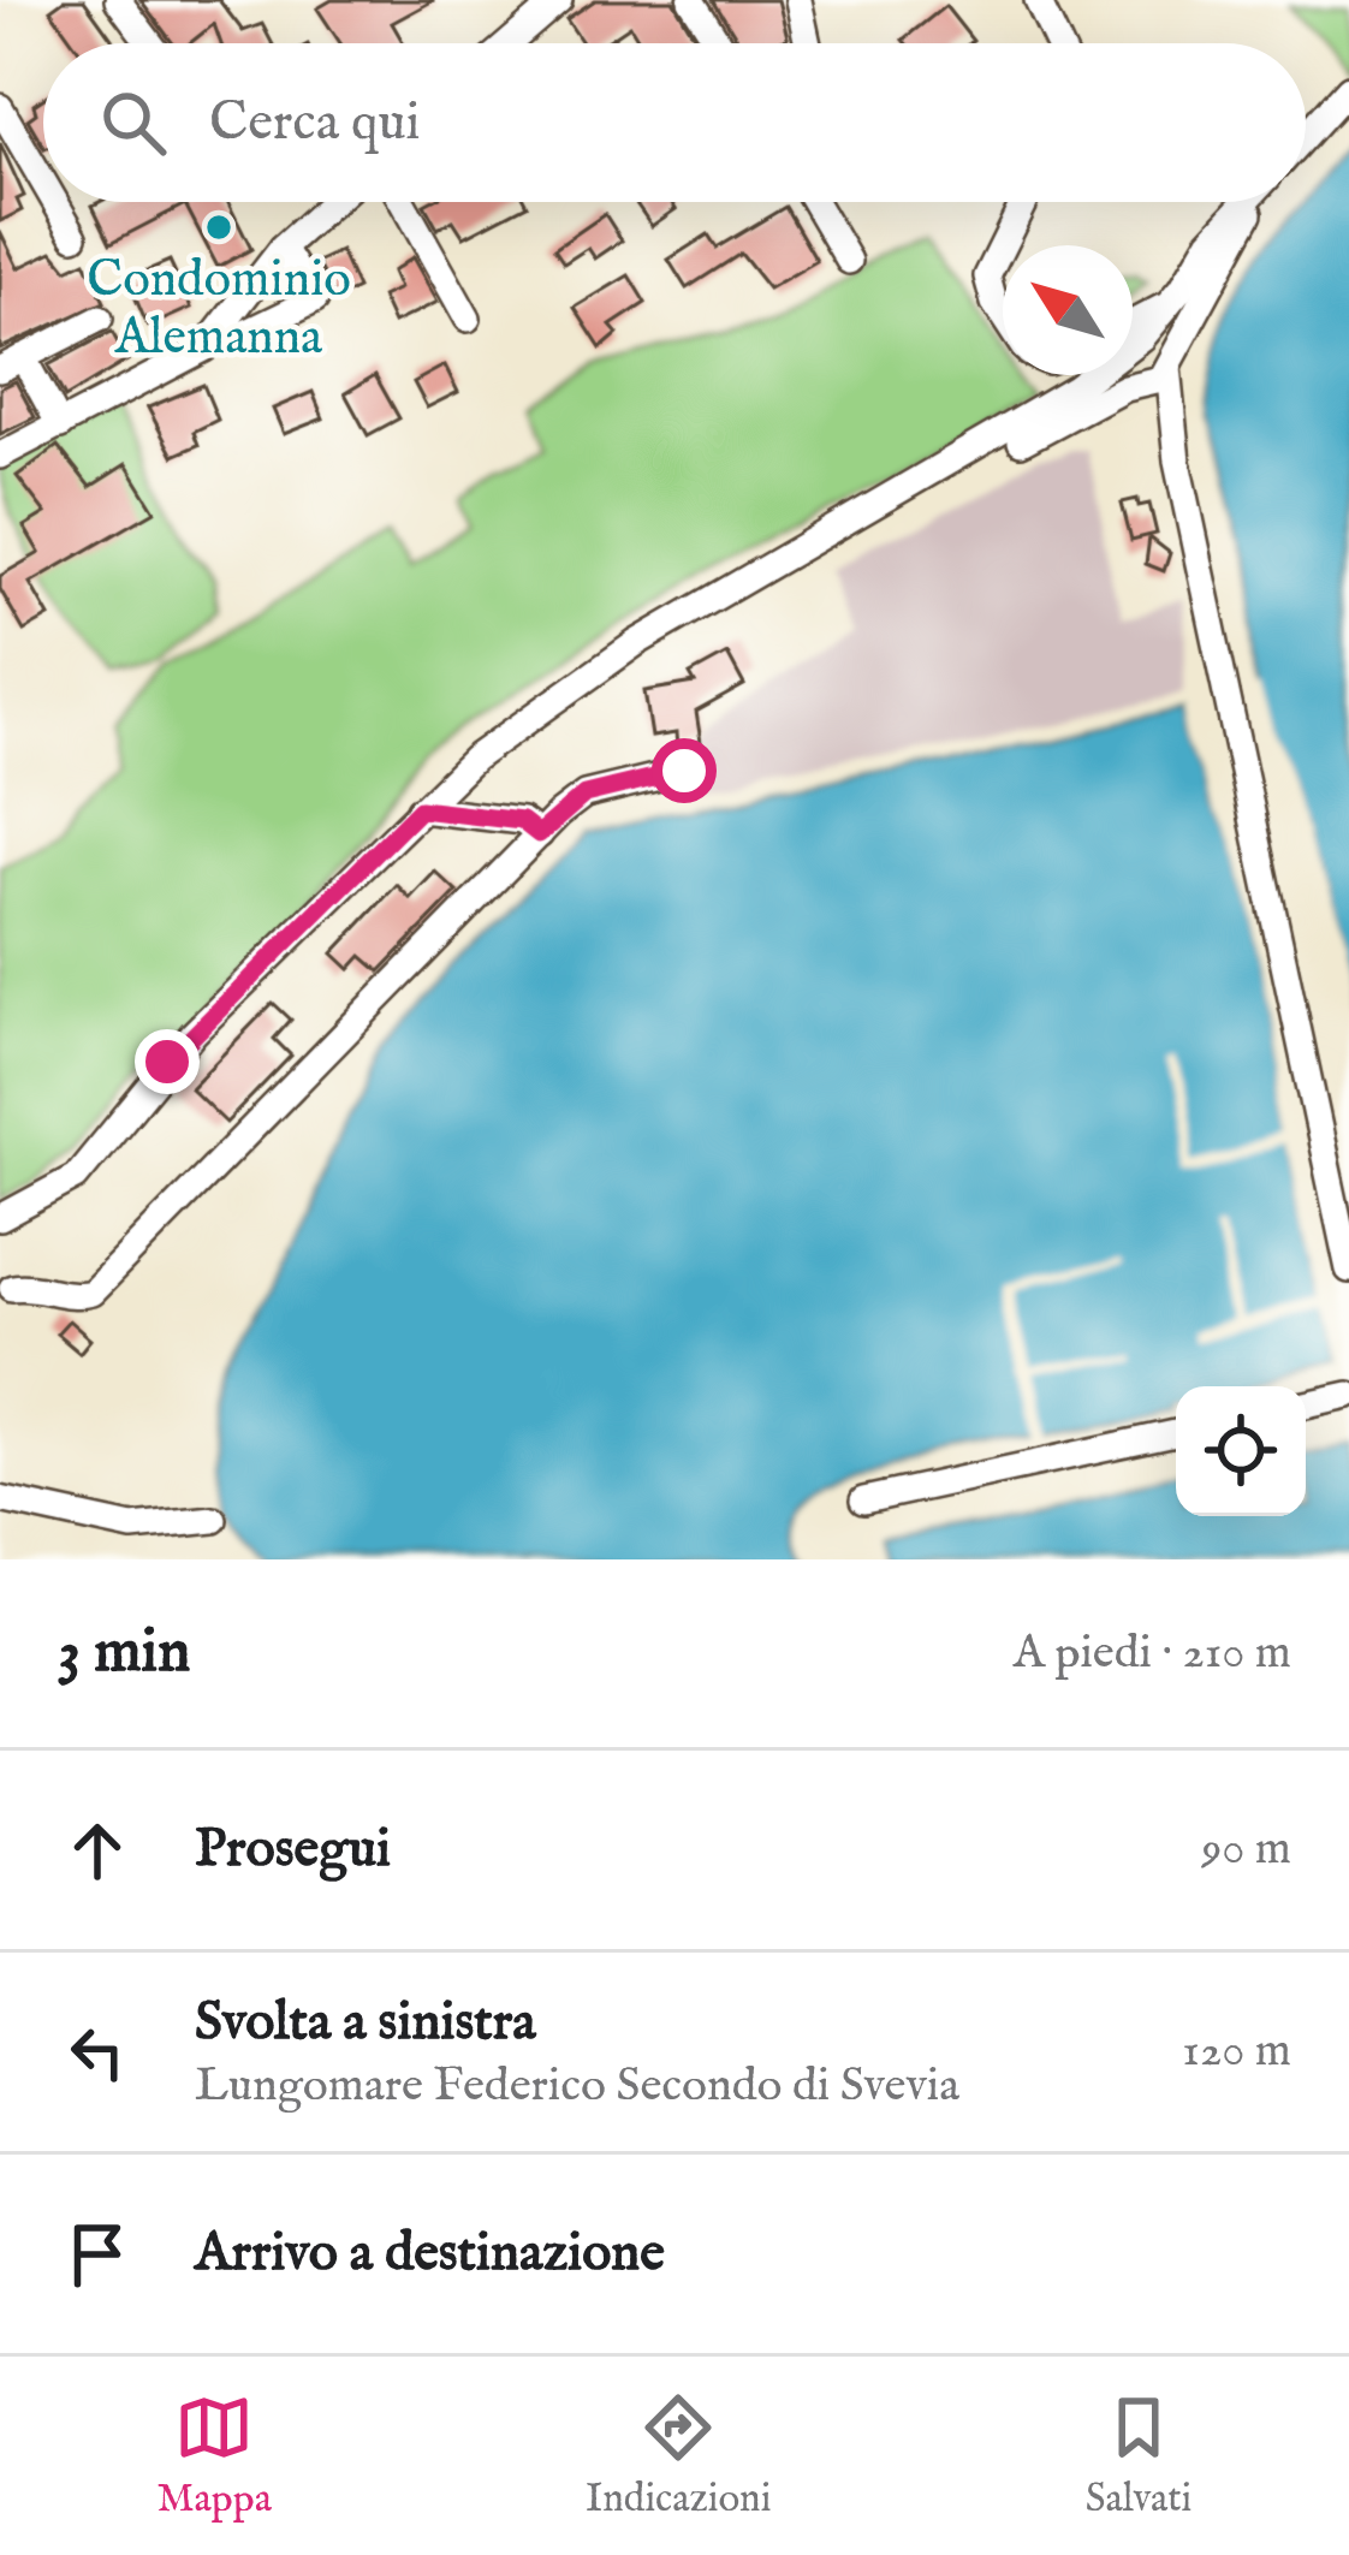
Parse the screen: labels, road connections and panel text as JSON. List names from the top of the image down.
{
  "places": ["Condominio Alemanna"],
  "north": "top left",
  "page": {
    "search": "Cerca qui",
    "heading": ["3 min", "A piedi · 210 m"],
    "list": [
      ["Prosegui", "90 m"],
      ["Svolta a sinistra", "Lungomare Federico Secondo di Svevia", "120 m"],
      "Arrivo a destinazione"
    ],
    "nav": ["Mappa", "Indicazioni", "Salvati"]
  }
}
